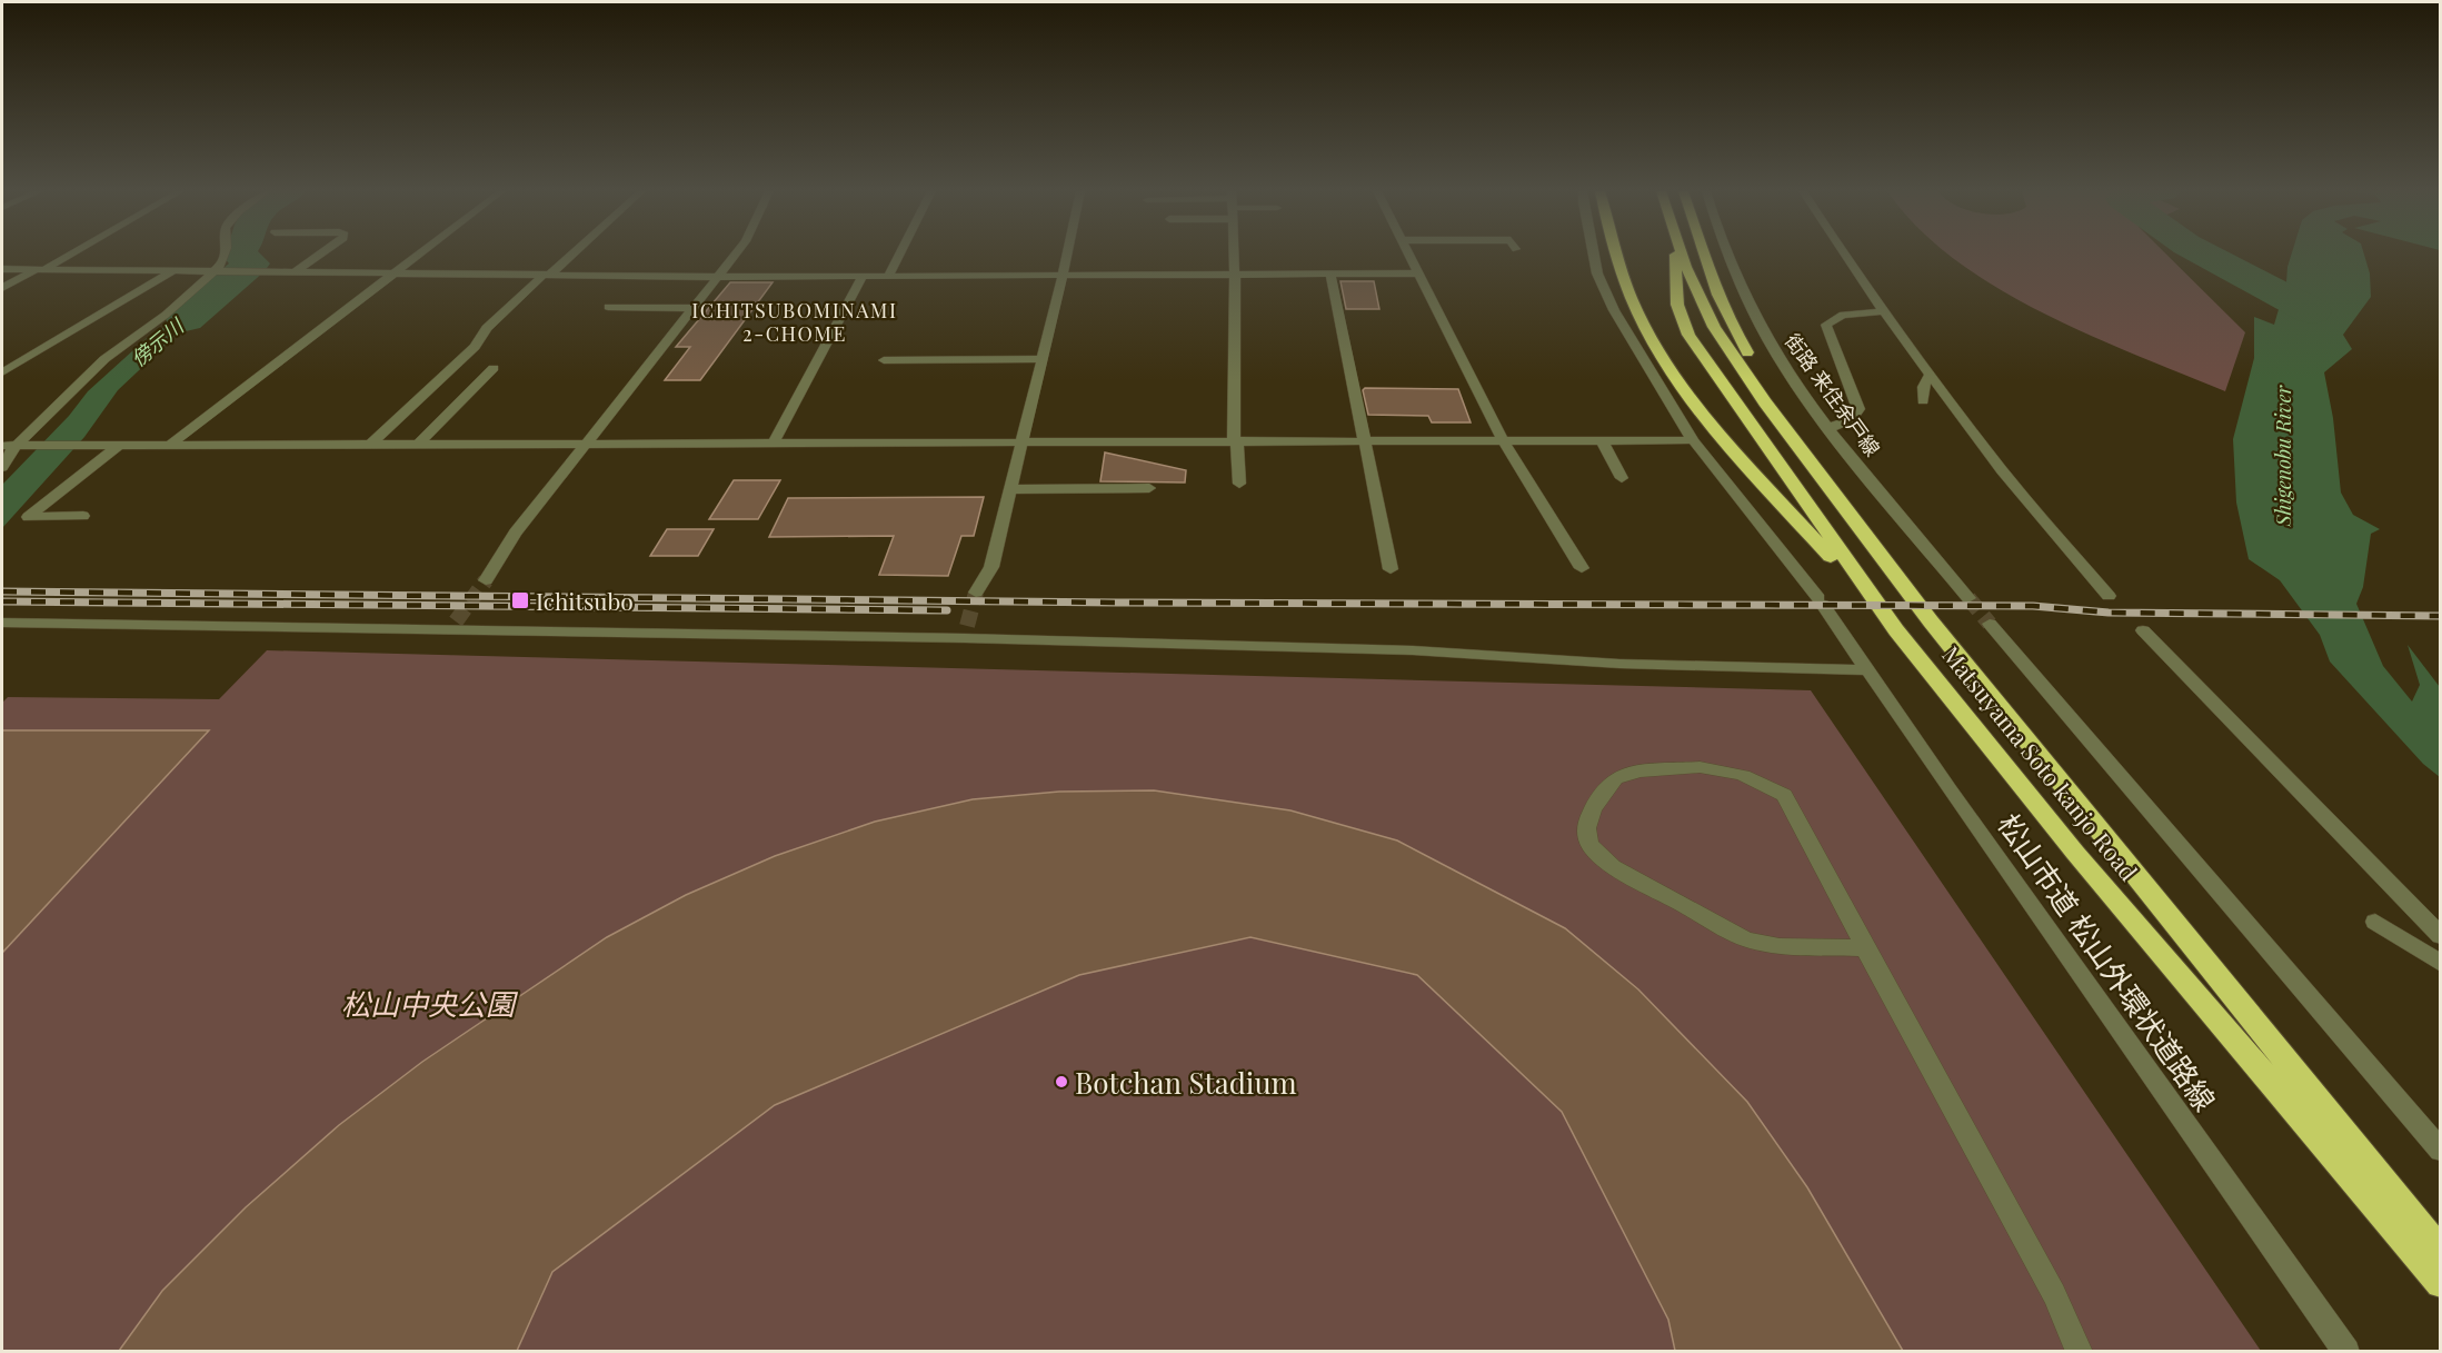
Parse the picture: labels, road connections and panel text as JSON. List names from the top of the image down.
{
  "streets": {
    "highway": ["Matsuyama Soto kanjo Road"],
    "street": ["街路 来住余戸線", "松山市道 松山外環状道路線"]
  },
  "districts": ["ICHITSUBOMINAMI 2-CHOME"],
  "water": ["傍示川", "Shigenobu River"],
  "parks": ["松山中央公園"],
  "places": {
    "transit": ["Ichitsubo"],
    "other": ["Botchan Stadium"]
  }
}
